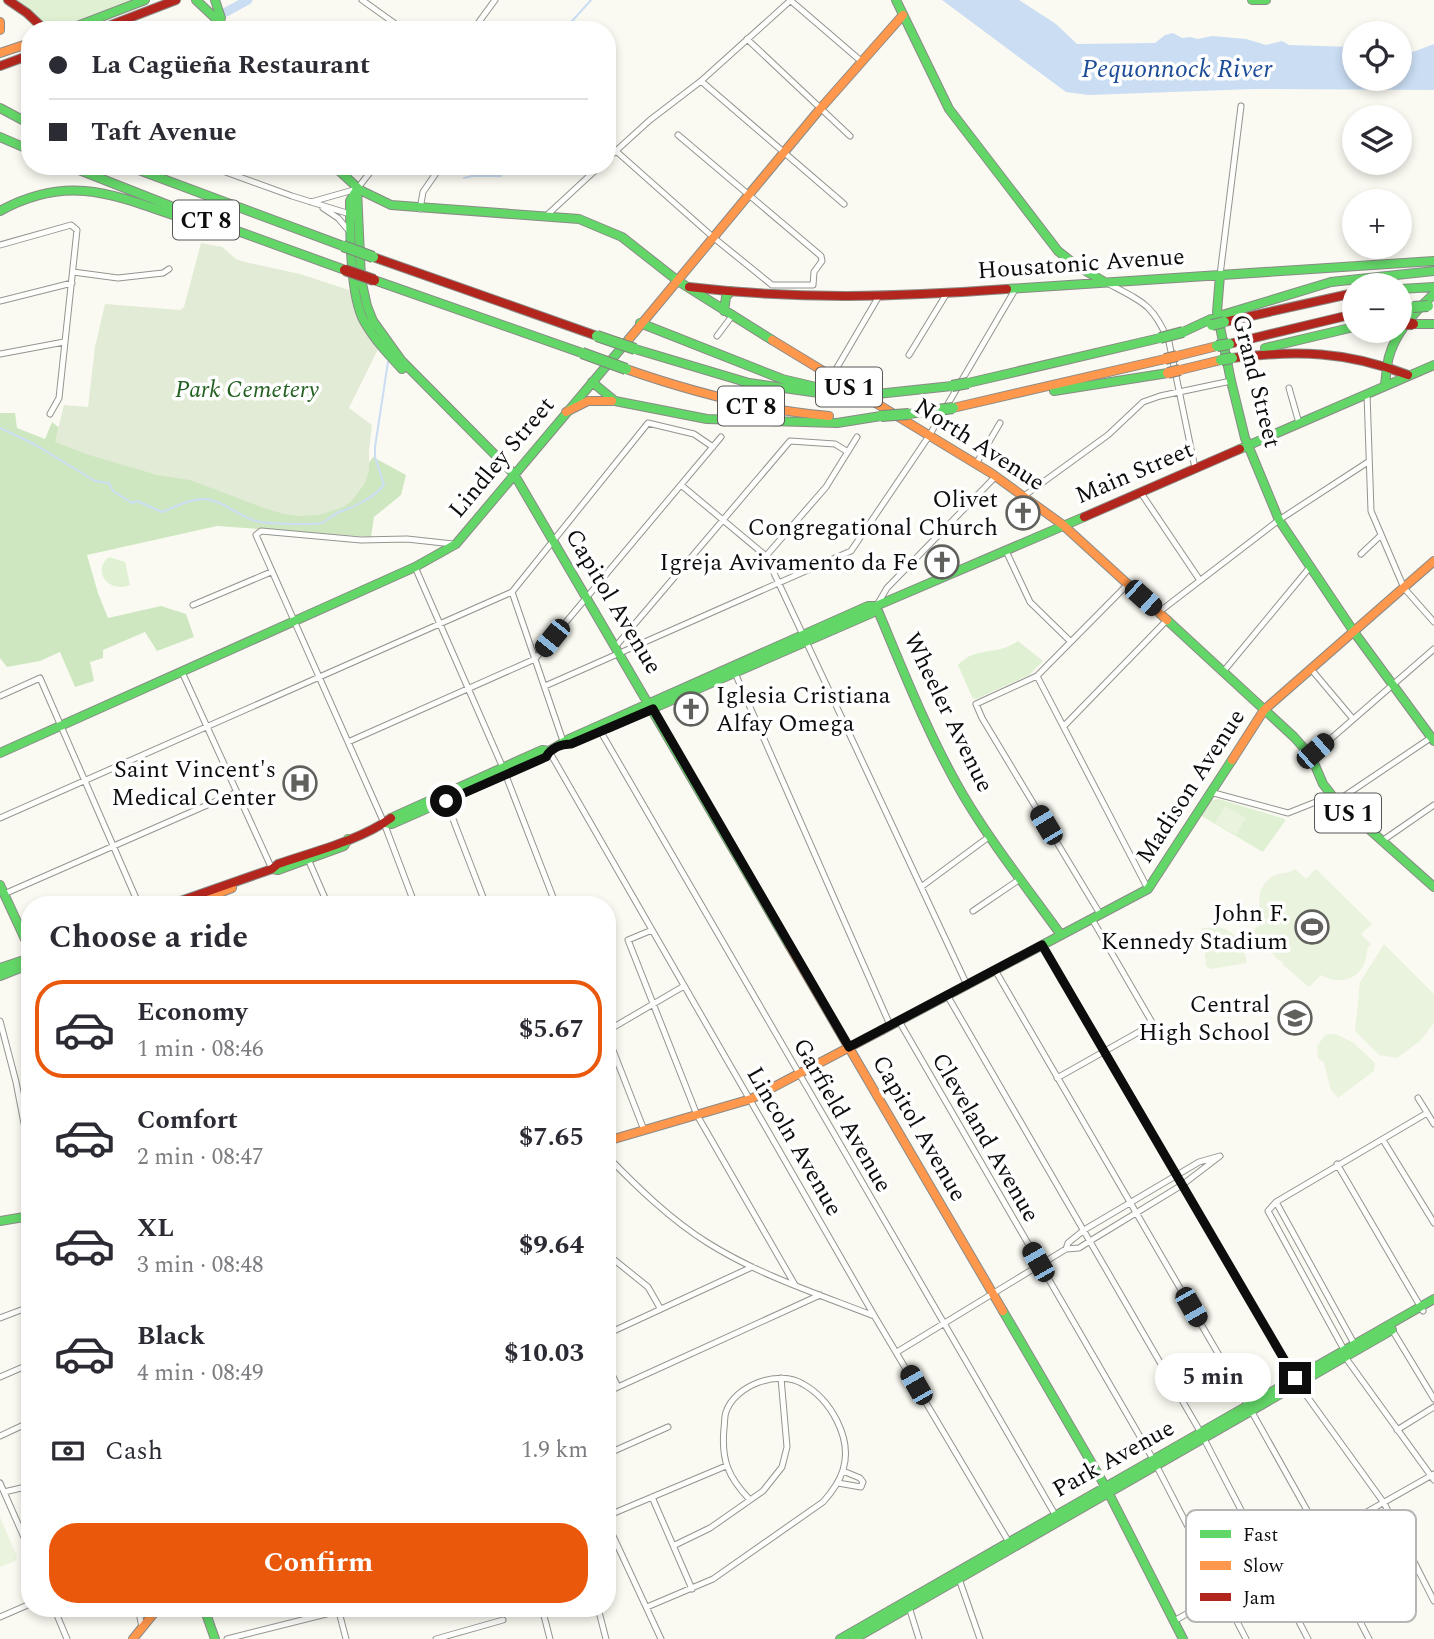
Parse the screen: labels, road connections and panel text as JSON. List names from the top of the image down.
{
  "streets": {
    "main road": [
      "CT 8",
      "Housatonic Avenue",
      "Grand Street",
      "US 1",
      "North Avenue",
      "Lindley Street",
      "Main Street",
      "Capitol Avenue",
      "Wheeler Avenue",
      "Madison Avenue",
      "Park Avenue"
    ],
    "street": ["Garfield Avenue", "Cleveland Avenue", "Lincoln Avenue"]
  },
  "crossings": [
    ["Housatonic Avenue", "Grand Street"],
    ["Housatonic Avenue", "North Avenue"],
    ["Grand Street", "Main Street"],
    ["Grand Street", "Madison Avenue"],
    ["North Avenue", "Lindley Street"],
    ["North Avenue", "Main Street"],
    ["North Avenue", "Capitol Avenue"],
    ["North Avenue", "Madison Avenue"],
    ["Lindley Street", "Capitol Avenue"],
    ["Main Street", "Capitol Avenue"],
    ["Main Street", "Wheeler Avenue"],
    ["Main Street", "Garfield Avenue"],
    ["Main Street", "Cleveland Avenue"],
    ["Main Street", "Lincoln Avenue"],
    ["Capitol Avenue", "Madison Avenue"],
    ["Capitol Avenue", "Park Avenue"],
    ["Wheeler Avenue", "Madison Avenue"],
    ["Madison Avenue", "Garfield Avenue"],
    ["Madison Avenue", "Cleveland Avenue"],
    ["Madison Avenue", "Lincoln Avenue"],
    ["Garfield Avenue", "Park Avenue"],
    ["Cleveland Avenue", "Park Avenue"],
    ["Lincoln Avenue", "Park Avenue"]
  ],
  "water": ["Pequonnock River"],
  "parks": ["Park Cemetery"],
  "places": {
    "church": ["Olivet Congregational Church", "Igreja Avivamento da Fe", "Iglesia Cristiana Alfay Omega"],
    "hospital": ["Saint Vincent's Medical Center"],
    "sports": ["John F. Kennedy Stadium"],
    "school or university": ["Central High School"]
  },
  "legend": ["Fast", "Slow", "Jam"],
  "page": {
    "map_buttons": ["+", "−"],
    "banner": ["La Cagüeña Restaurant", "Taft Avenue"],
    "heading": "Choose a ride",
    "list": [
      {
        "name": "Economy",
        "note": "1 min · 08:46",
        "value": "$5.67"
      },
      {
        "name": "Comfort",
        "note": "2 min · 08:47",
        "value": "$7.65"
      },
      {
        "name": "XL",
        "note": "3 min · 08:48",
        "value": "$9.64"
      },
      {
        "name": "Black",
        "note": "4 min · 08:49",
        "value": "$10.03"
      }
    ],
    "bubble": "5 min",
    "pay": ["Cash", "1.9 km"],
    "buttons": "Confirm"
  }
}
